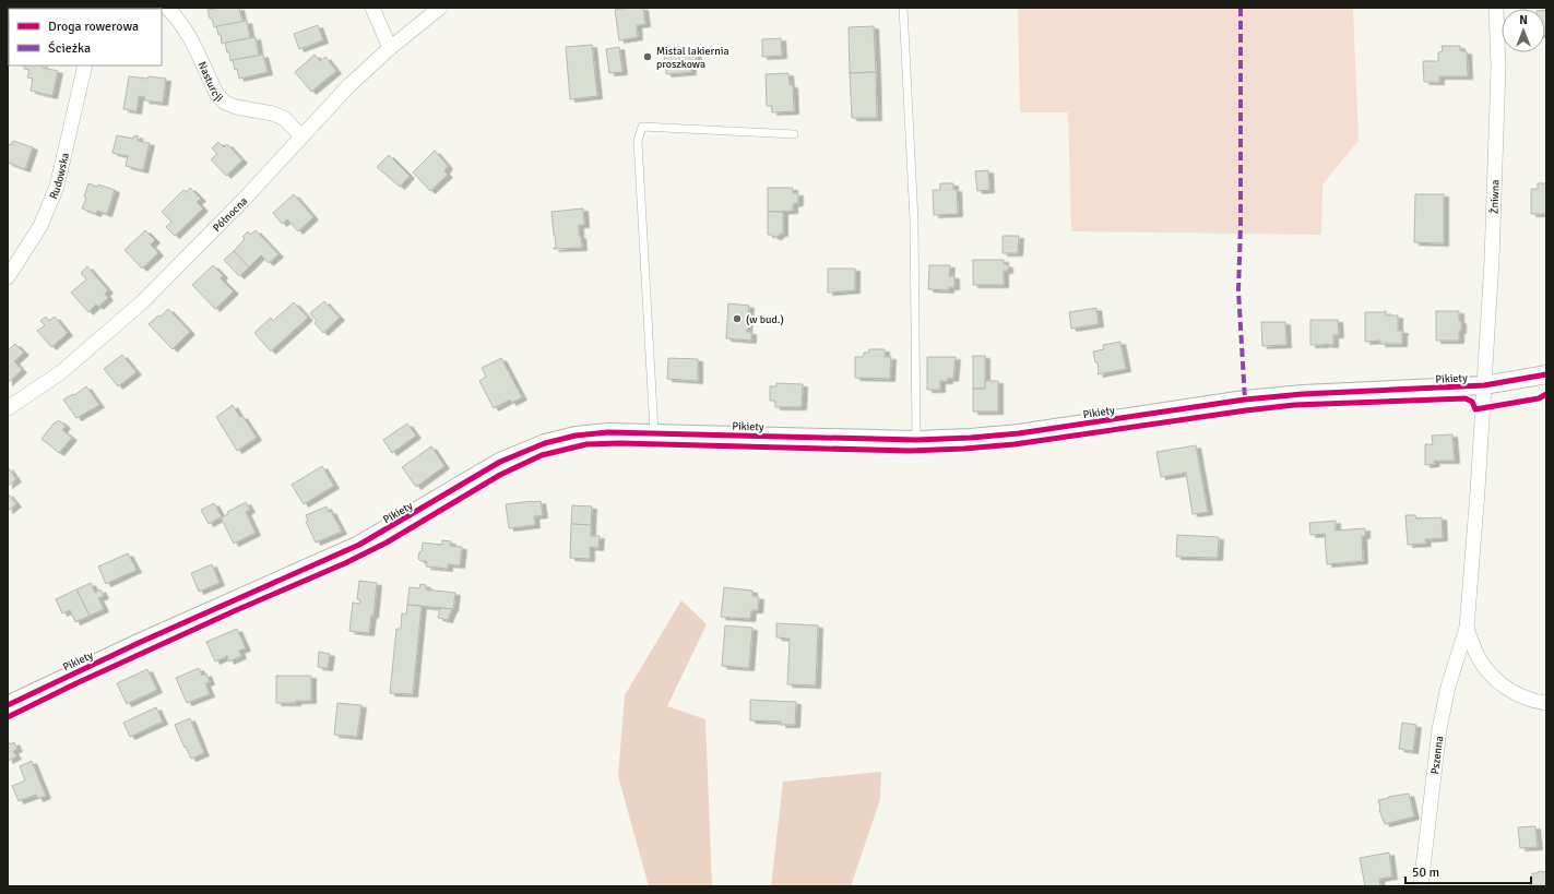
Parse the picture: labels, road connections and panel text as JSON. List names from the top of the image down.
{
  "streets": {
    "street": [
      "Nasturcji",
      "Rudowska",
      "Żniwna",
      "Północna",
      "Pikiety",
      "Pszenna"
    ]
  },
  "crossings": [
    ["Nasturcji", "Północna"],
    ["Żniwna", "Pikiety"],
    ["Żniwna", "Pszenna"],
    ["Pikiety", "Pszenna"]
  ],
  "places": ["Mistal lakiernia proszkowa", "(w bud.)"],
  "legend": ["Droga rowerowa", "Ścieżka"],
  "scale_bar": "50 m",
  "north": "top"
}
